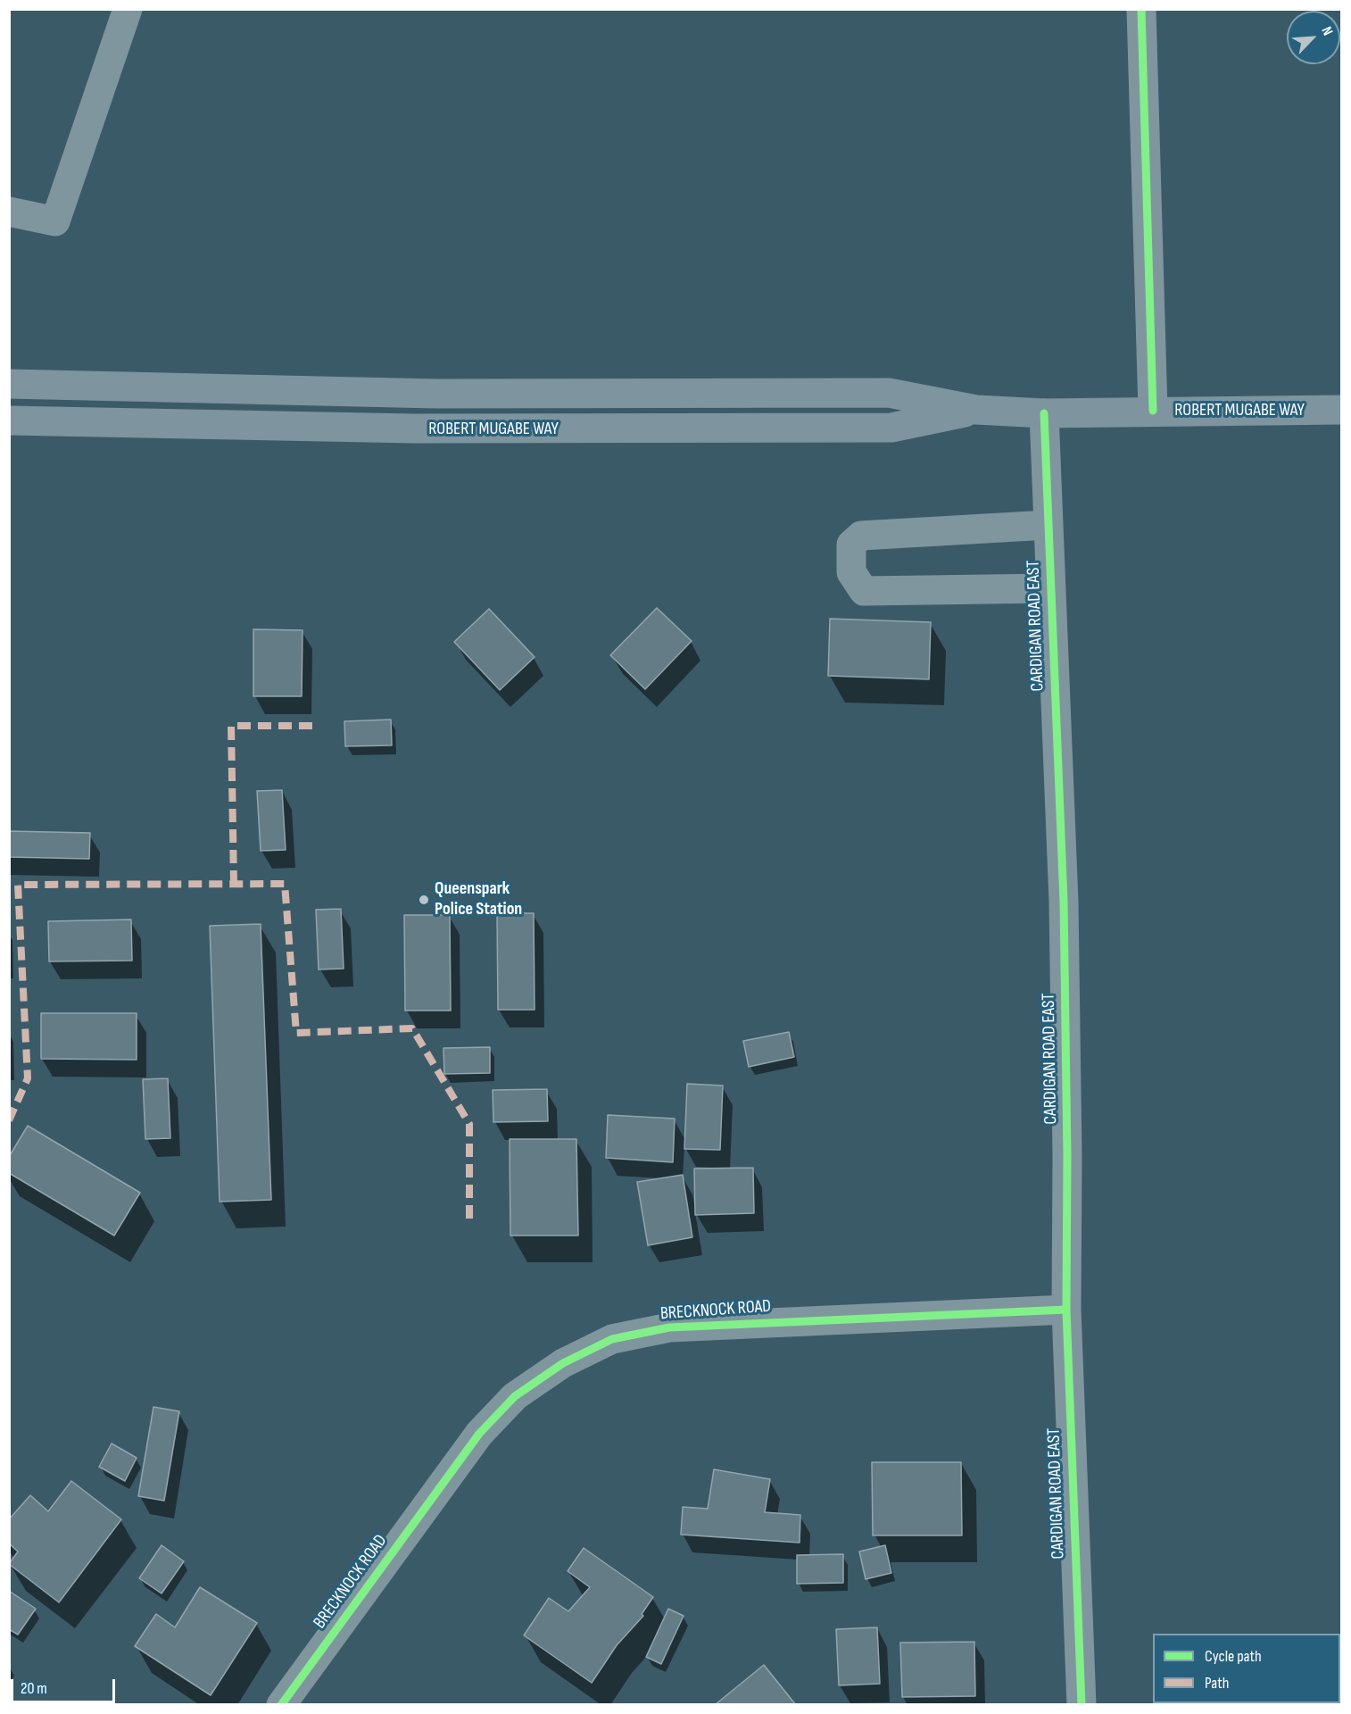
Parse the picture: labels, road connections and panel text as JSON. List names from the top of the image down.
{
  "streets": {
    "main road": ["ROBERT MUGABE WAY"],
    "street": ["CARDIGAN ROAD EAST", "BRECKNOCK ROAD"]
  },
  "crossings": [
    ["ROBERT MUGABE WAY", "CARDIGAN ROAD EAST"],
    ["CARDIGAN ROAD EAST", "BRECKNOCK ROAD"]
  ],
  "places": ["Queenspark Police Station"],
  "legend": ["Cycle path", "Path"],
  "scale_bar": "20 m",
  "north": "top right"
}
